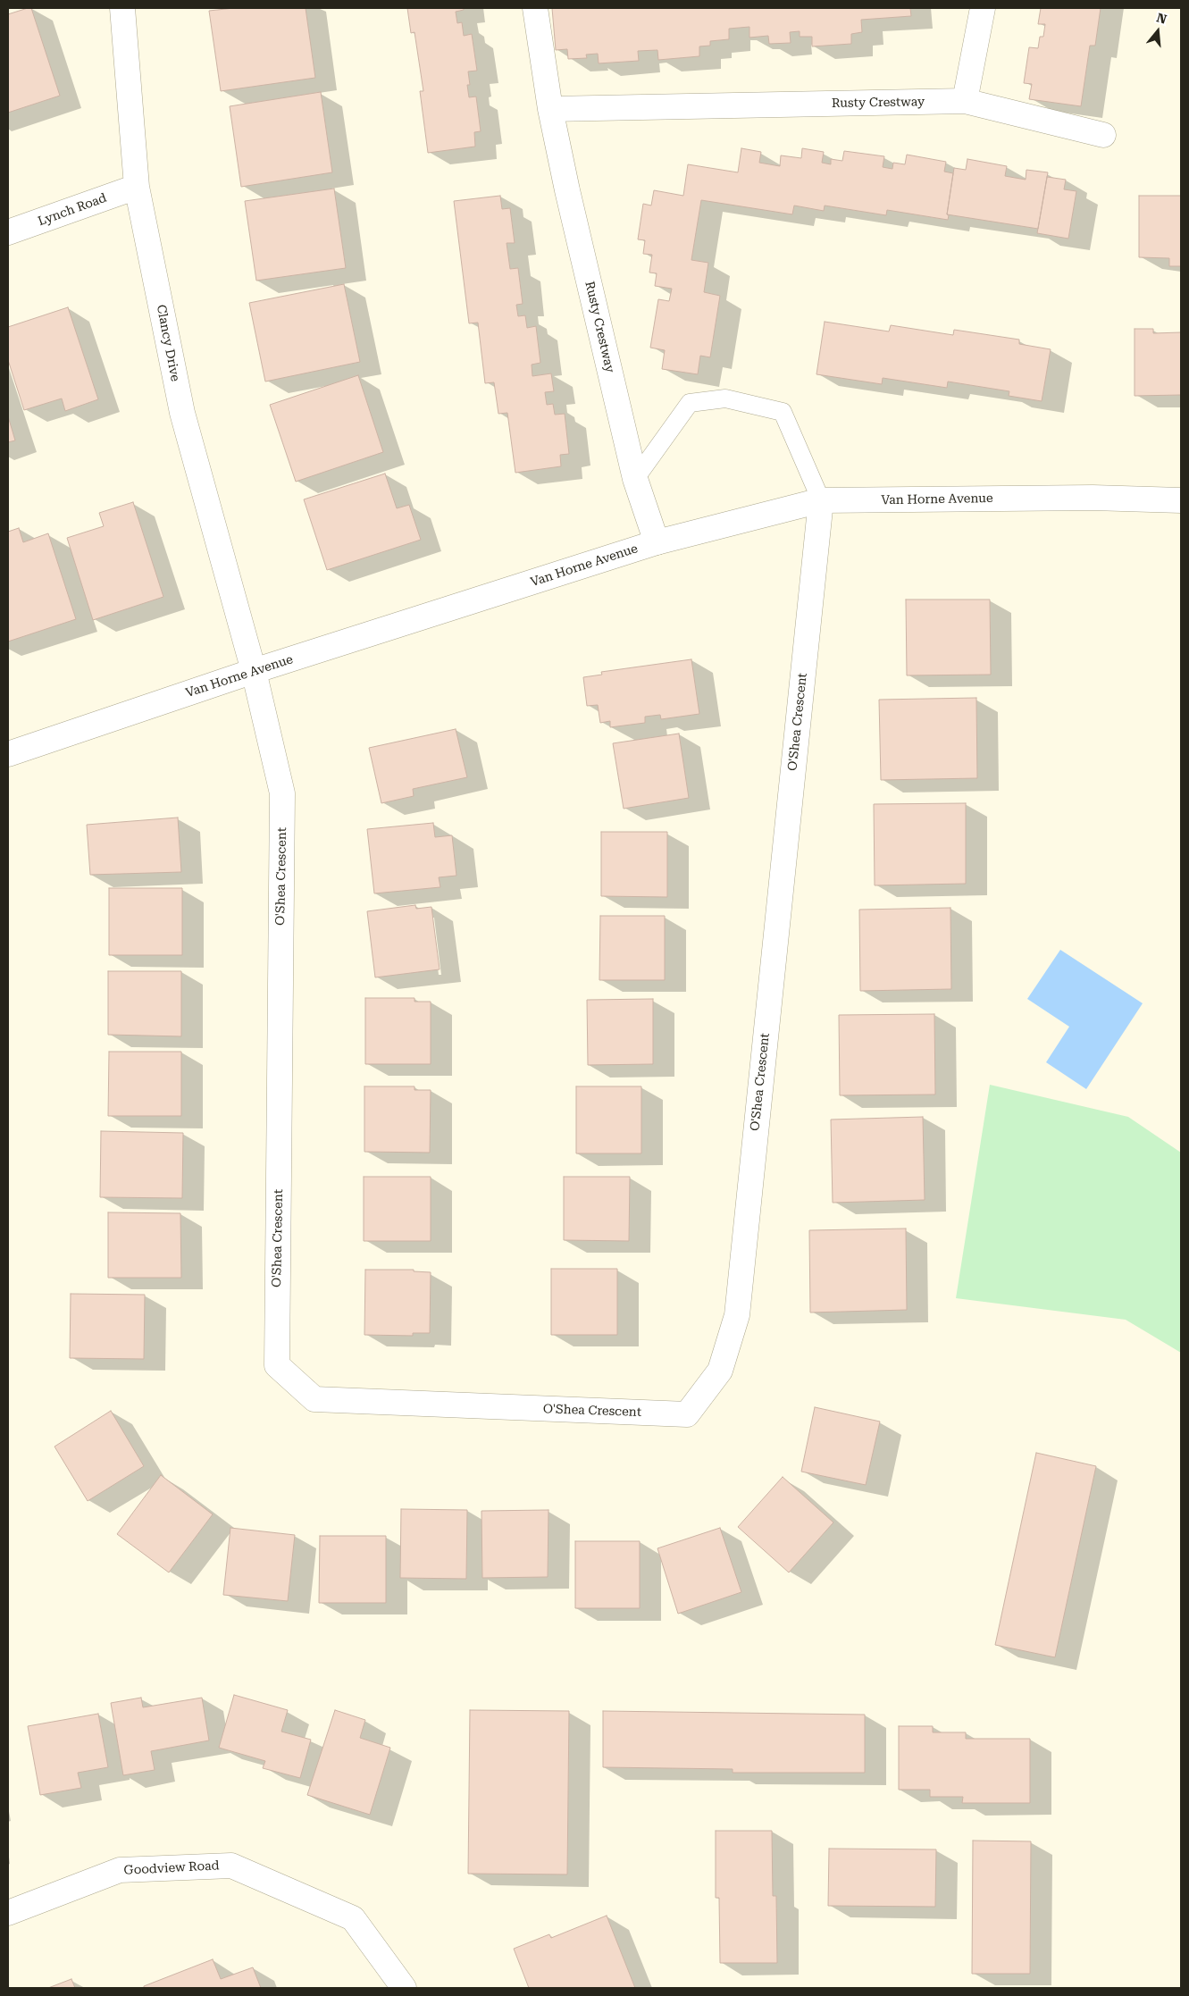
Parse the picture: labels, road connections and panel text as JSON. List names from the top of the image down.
{
  "streets": {
    "street": [
      "Rusty Crestway",
      "Lynch Road",
      "Clancy Drive",
      "Van Horne Avenue",
      "O'Shea Crescent",
      "Goodview Road"
    ]
  },
  "crossings": [
    ["Rusty Crestway", "Van Horne Avenue"],
    ["Lynch Road", "Clancy Drive"],
    ["Clancy Drive", "Van Horne Avenue"],
    ["Clancy Drive", "O'Shea Crescent"],
    ["Van Horne Avenue", "O'Shea Crescent"]
  ],
  "north": "top"
}
